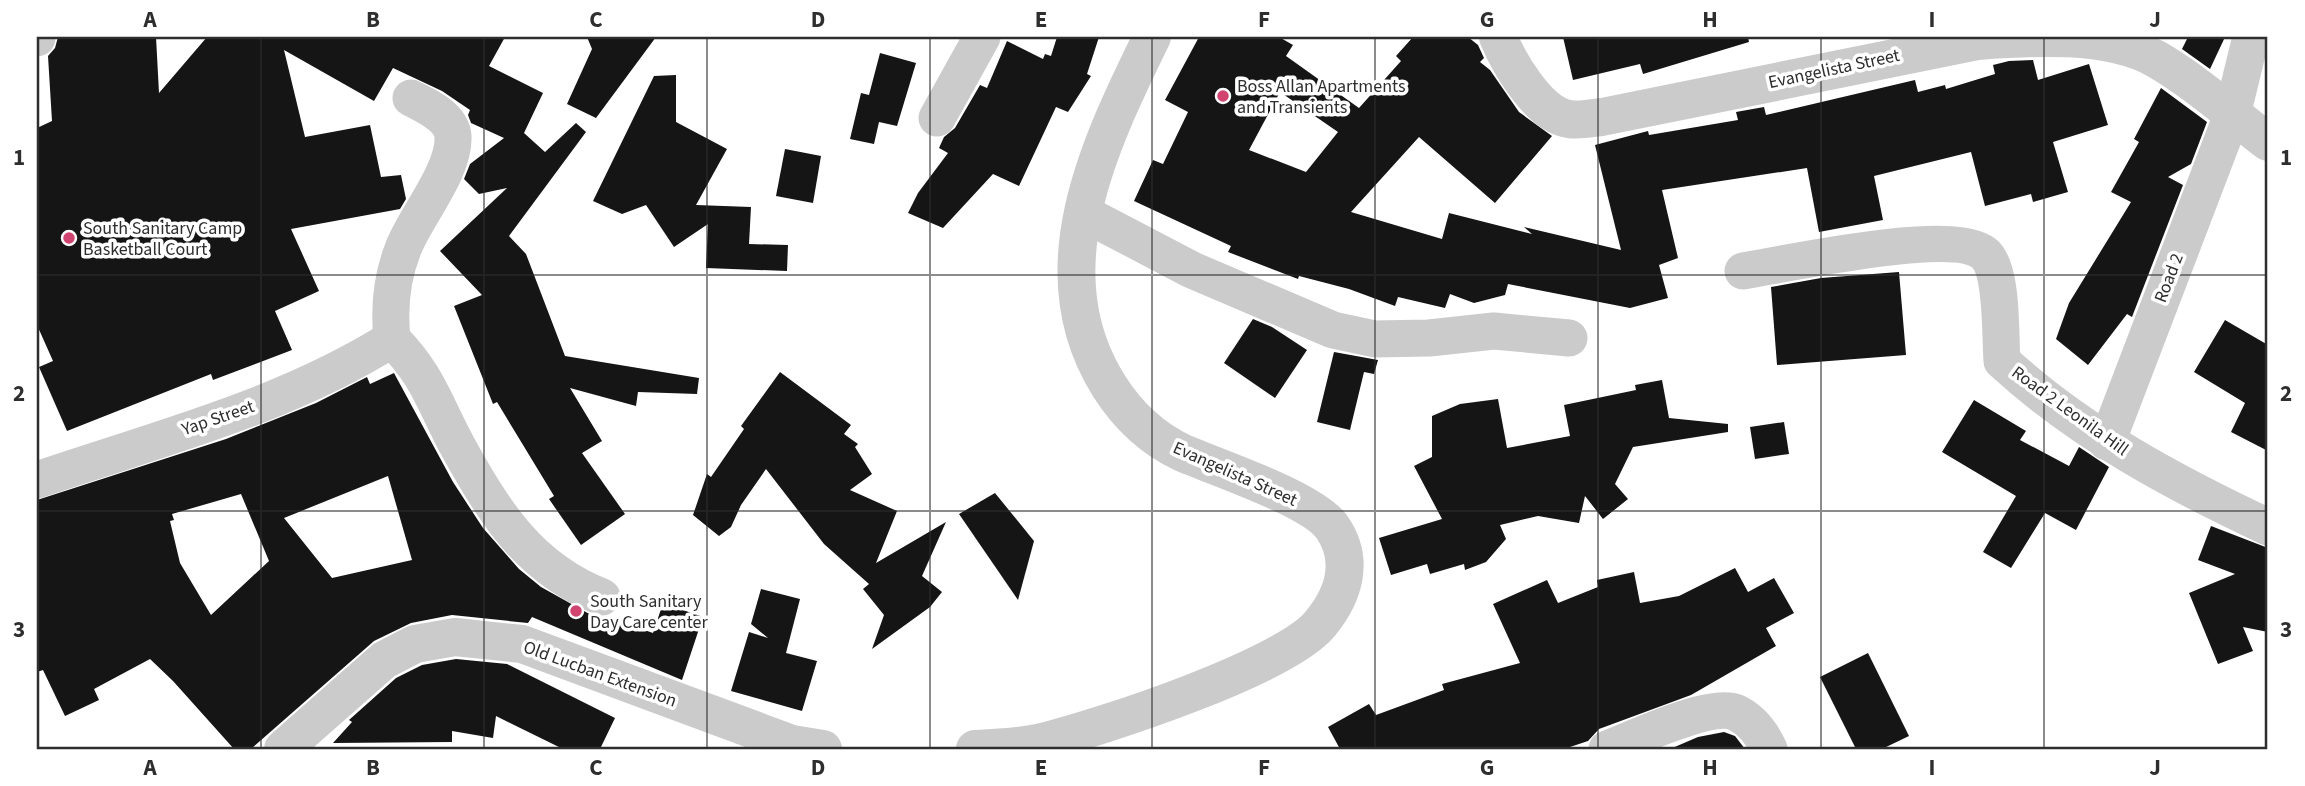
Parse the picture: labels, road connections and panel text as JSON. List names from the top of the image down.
{
  "streets": {
    "street": [
      "Evangelista Street",
      "Road 2",
      "Road 2 Leonila Hill",
      "Yap Street",
      "Old Lucban Extension"
    ]
  },
  "crossings": [
    ["Evangelista Street", "Road 2"],
    ["Road 2", "Road 2 Leonila Hill"]
  ],
  "places": ["Boss Allan Apartments and Transients", "South Sanitary Camp Basketball Court", "South Sanitary Day Care center"],
  "grid": {
    "columns": [
      "A",
      "B",
      "C",
      "D",
      "E",
      "F",
      "G",
      "H",
      "I",
      "J"
    ],
    "rows": ["1", "2", "3"]
  }
}
